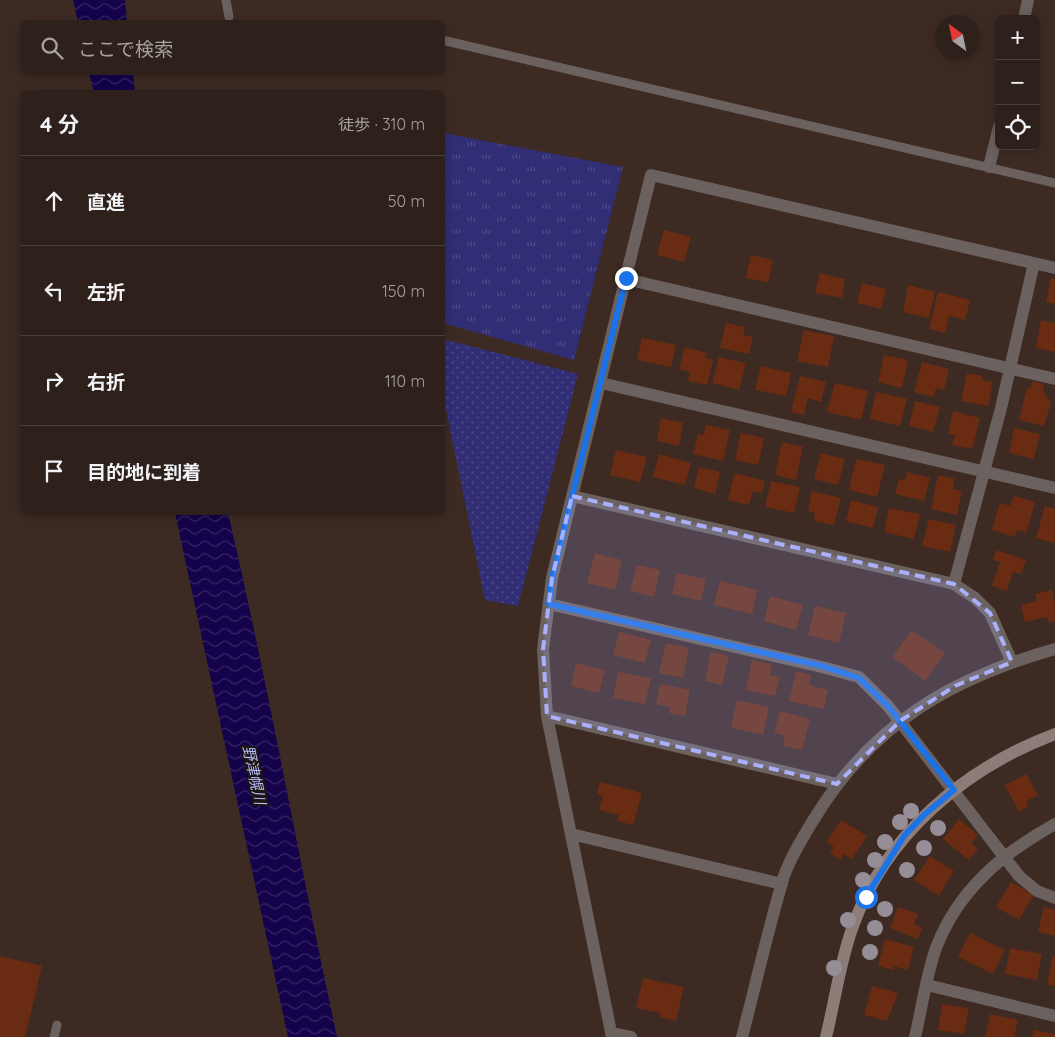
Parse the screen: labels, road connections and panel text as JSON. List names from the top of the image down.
{
  "water": ["野津幌川"],
  "north": "top left",
  "page": {
    "map_buttons": ["+", "−"],
    "search": "ここで検索",
    "heading": ["4 分", "徒歩 · 310 m"],
    "list": [
      ["直進", "50 m"],
      ["左折", "150 m"],
      ["右折", "110 m"],
      "目的地に到着"
    ]
  }
}
